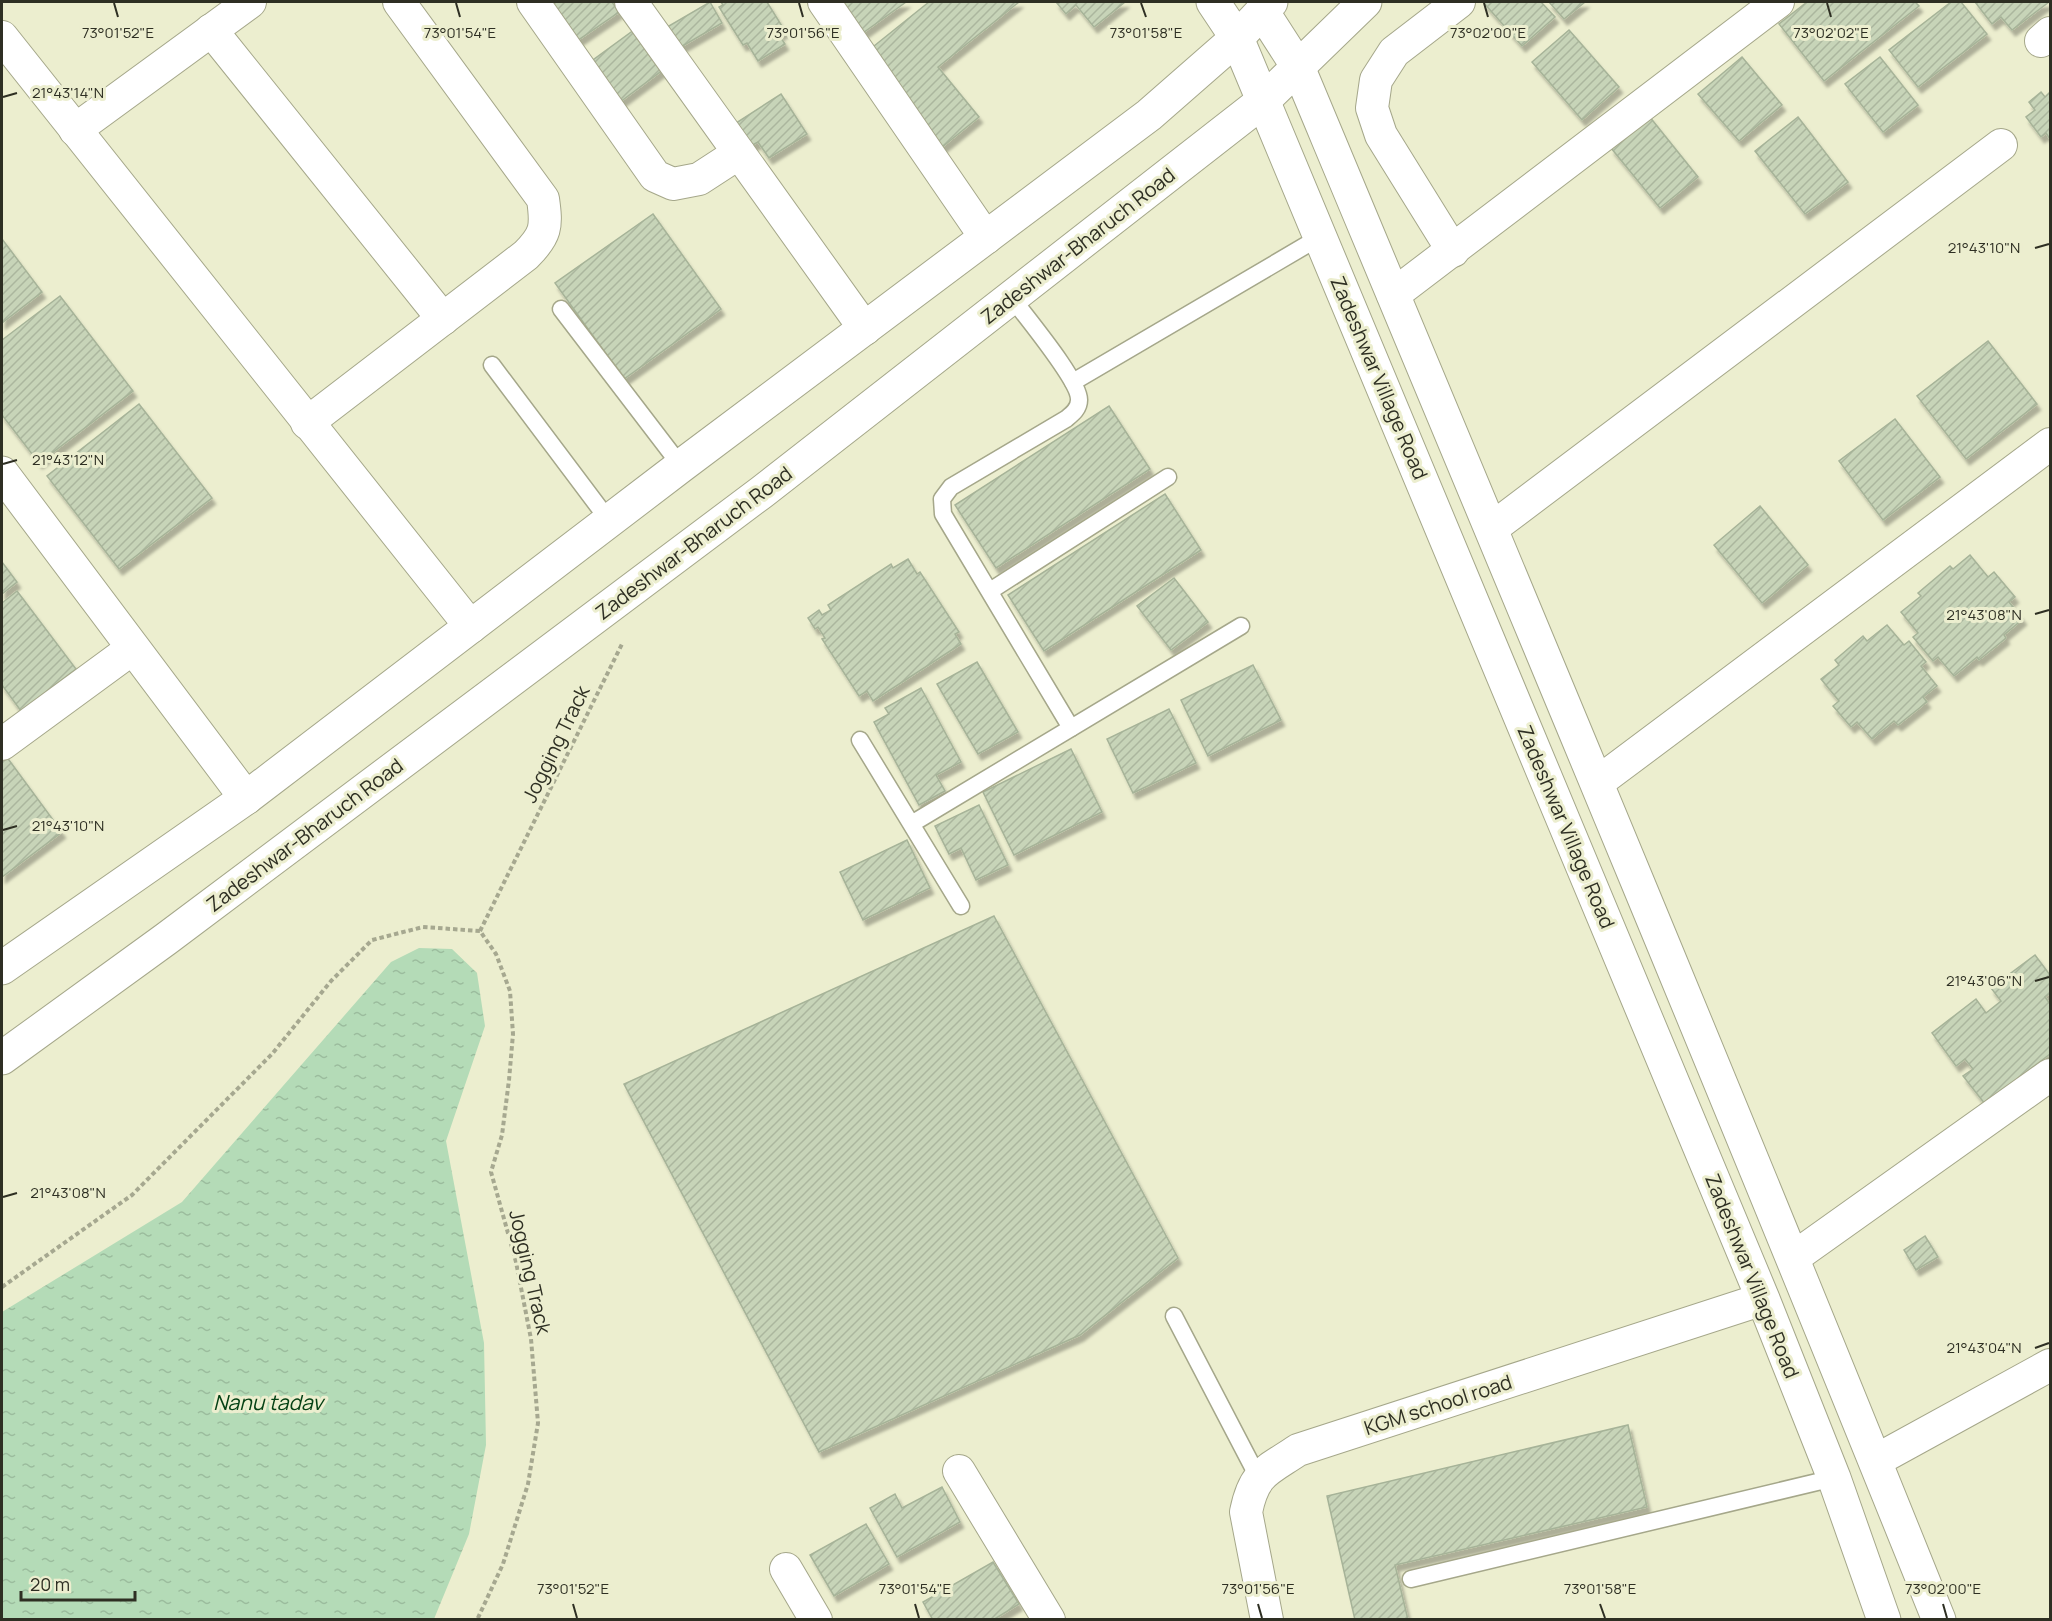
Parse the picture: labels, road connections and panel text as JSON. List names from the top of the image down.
{
  "streets": {
    "street": ["Zadeshwar-Bharuch Road", "Zadeshwar Village Road", "KGM school road"],
    "path": ["Jogging Track"]
  },
  "crossings": [
    ["Zadeshwar-Bharuch Road", "Zadeshwar Village Road"],
    ["Zadeshwar Village Road", "KGM school road"]
  ],
  "water": ["Nanu tadav"],
  "scale_bar": "20 m",
  "coordinates": [
    "73°01'52\"E",
    "73°01'54\"E",
    "73°01'56\"E",
    "73°01'58\"E",
    "73°02'00\"E",
    "73°02'02\"E",
    "21°43'14\"N",
    "21°43'10\"N",
    "21°43'12\"N",
    "21°43'08\"N",
    "21°43'06\"N",
    "21°43'04\"N"
  ]
}
